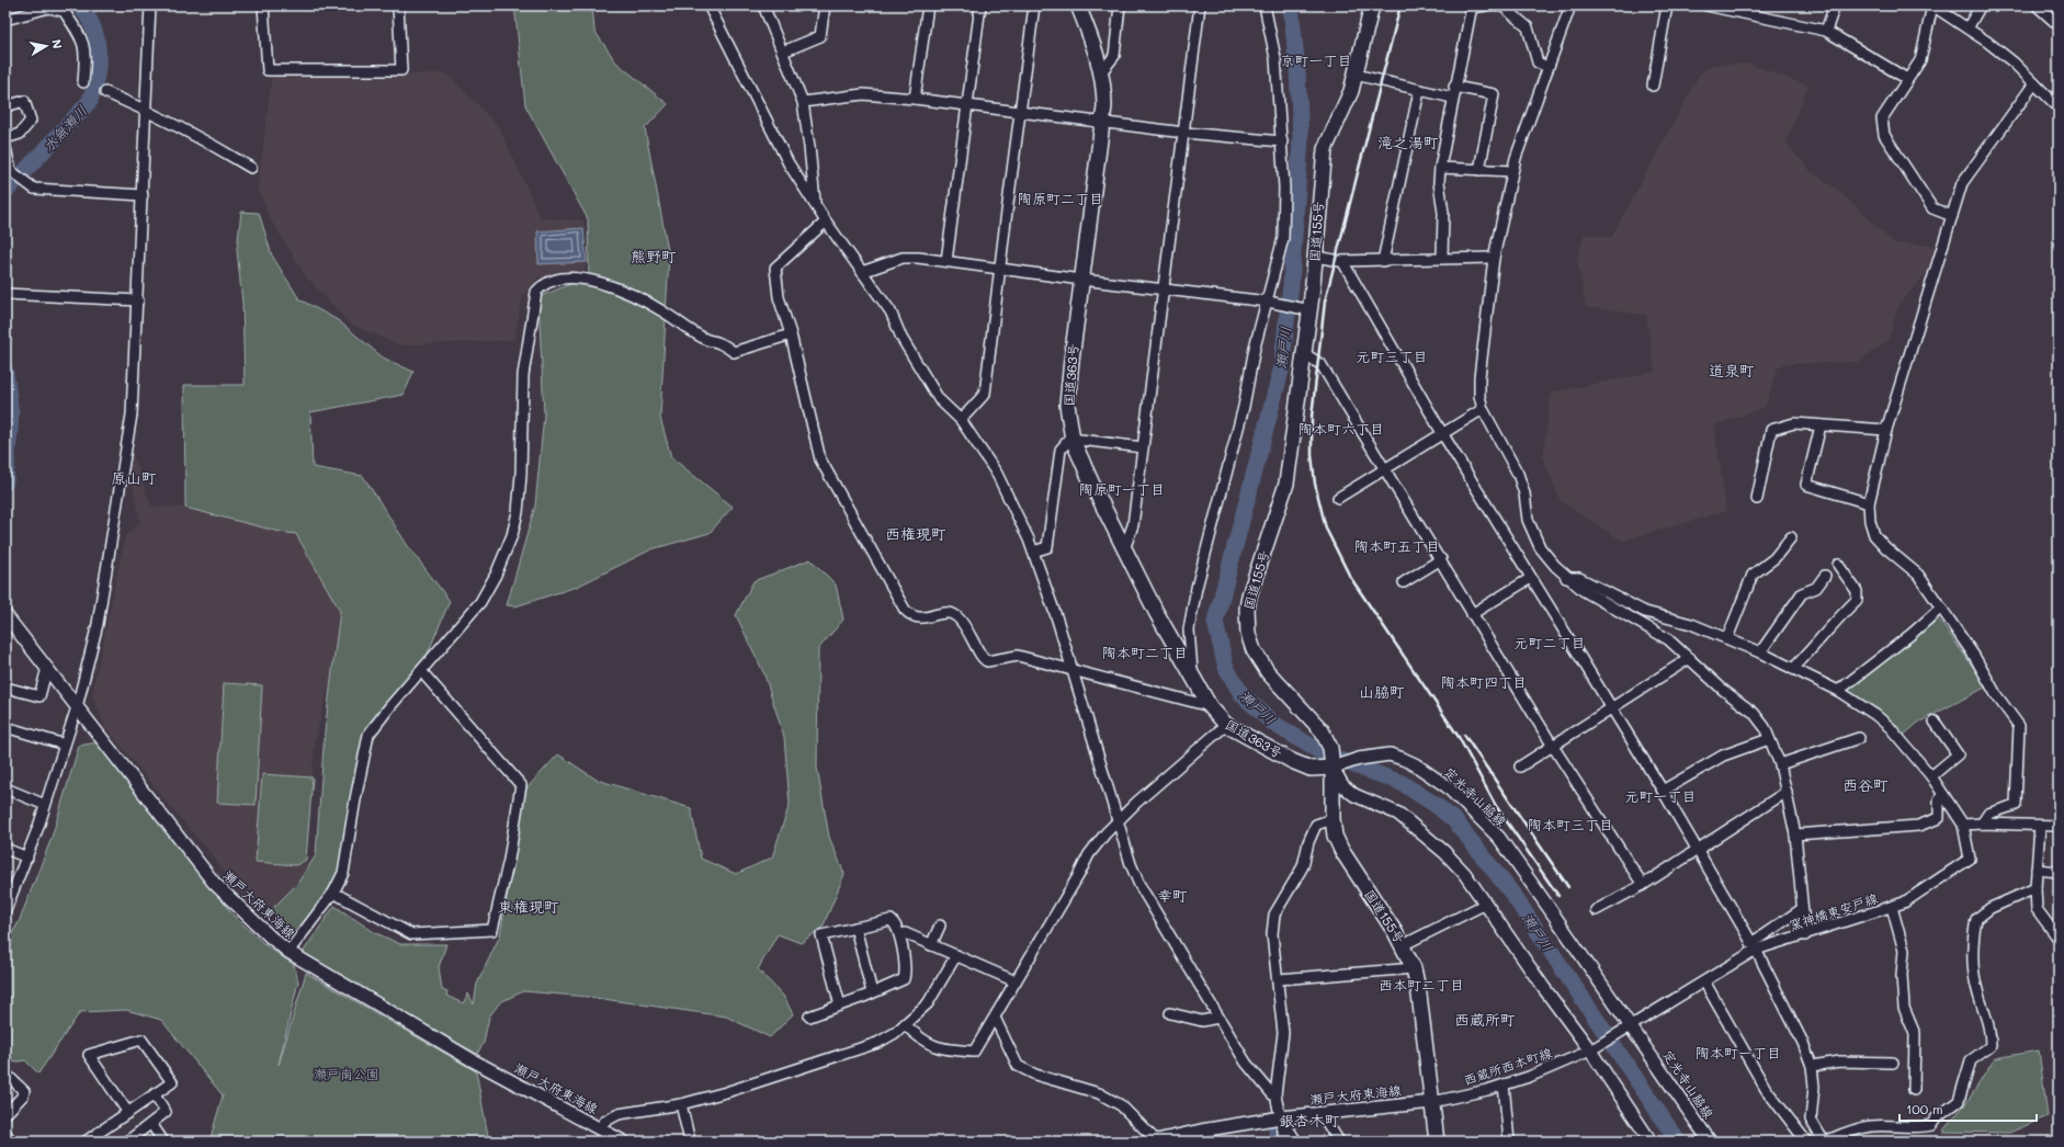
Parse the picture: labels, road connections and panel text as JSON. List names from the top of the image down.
{
  "streets": {
    "highway": ["国道155号", "国道363号"],
    "main road": ["定光寺山脇線", "瀬戸大府東海線"],
    "street": ["窯神橋東安戸線", "西蔵所西本町線"]
  },
  "crossings": [
    ["国道155号", "国道363号"],
    ["国道155号", "定光寺山脇線"],
    ["国道155号", "瀬戸大府東海線"],
    ["国道155号", "西蔵所西本町線"],
    ["国道363号", "定光寺山脇線"],
    ["定光寺山脇線", "窯神橋東安戸線"],
    ["瀬戸大府東海線", "西蔵所西本町線"],
    ["窯神橋東安戸線", "西蔵所西本町線"]
  ],
  "districts": [
    "京町一丁目",
    "滝之湯町",
    "陶原町二丁目",
    "熊野町",
    "元町三丁目",
    "道泉町",
    "陶本町六丁目",
    "原山町",
    "陶原町一丁目",
    "西権現町",
    "陶本町五丁目",
    "元町二丁目",
    "陶本町二丁目",
    "陶本町四丁目",
    "山脇町",
    "西谷町",
    "元町一丁目",
    "陶本町三丁目",
    "幸町",
    "東権現町",
    "西本町二丁目",
    "西蔵所町",
    "陶本町一丁目",
    "銀杏木町"
  ],
  "water": ["水無瀬川", "瀬戸川"],
  "parks": ["瀬戸南公園"],
  "scale_bar": "100 m",
  "north": "right"
}
